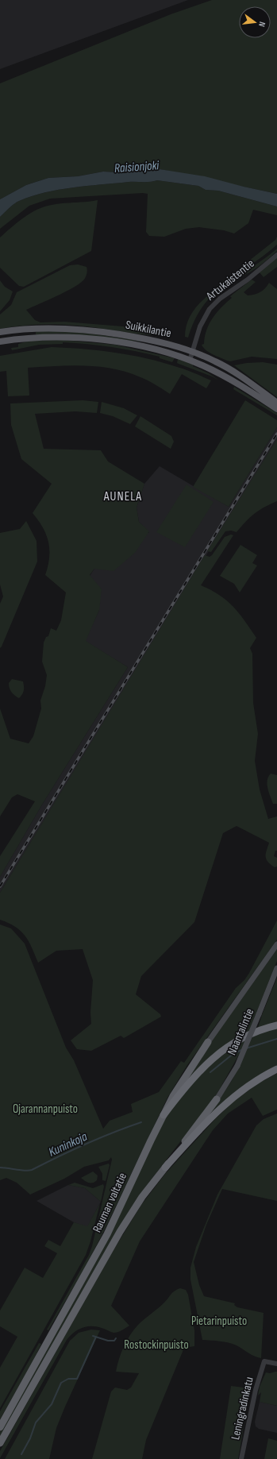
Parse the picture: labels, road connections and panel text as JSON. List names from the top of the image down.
{
  "streets": {
    "highway": ["Rauman valtatie"],
    "main road": ["Suikkilantie", "Naantalintie"],
    "street": ["Artukaistentie", "Leningradinkatu"]
  },
  "crossings": [
    ["Artukaistentie", "Suikkilantie"]
  ],
  "districts": ["AUNELA"],
  "water": ["Raisionjoki", "Kuninkoja"],
  "parks": ["Ojarannanpuisto", "Pietarinpuisto", "Rostockinpuisto"],
  "north": "right"
}
